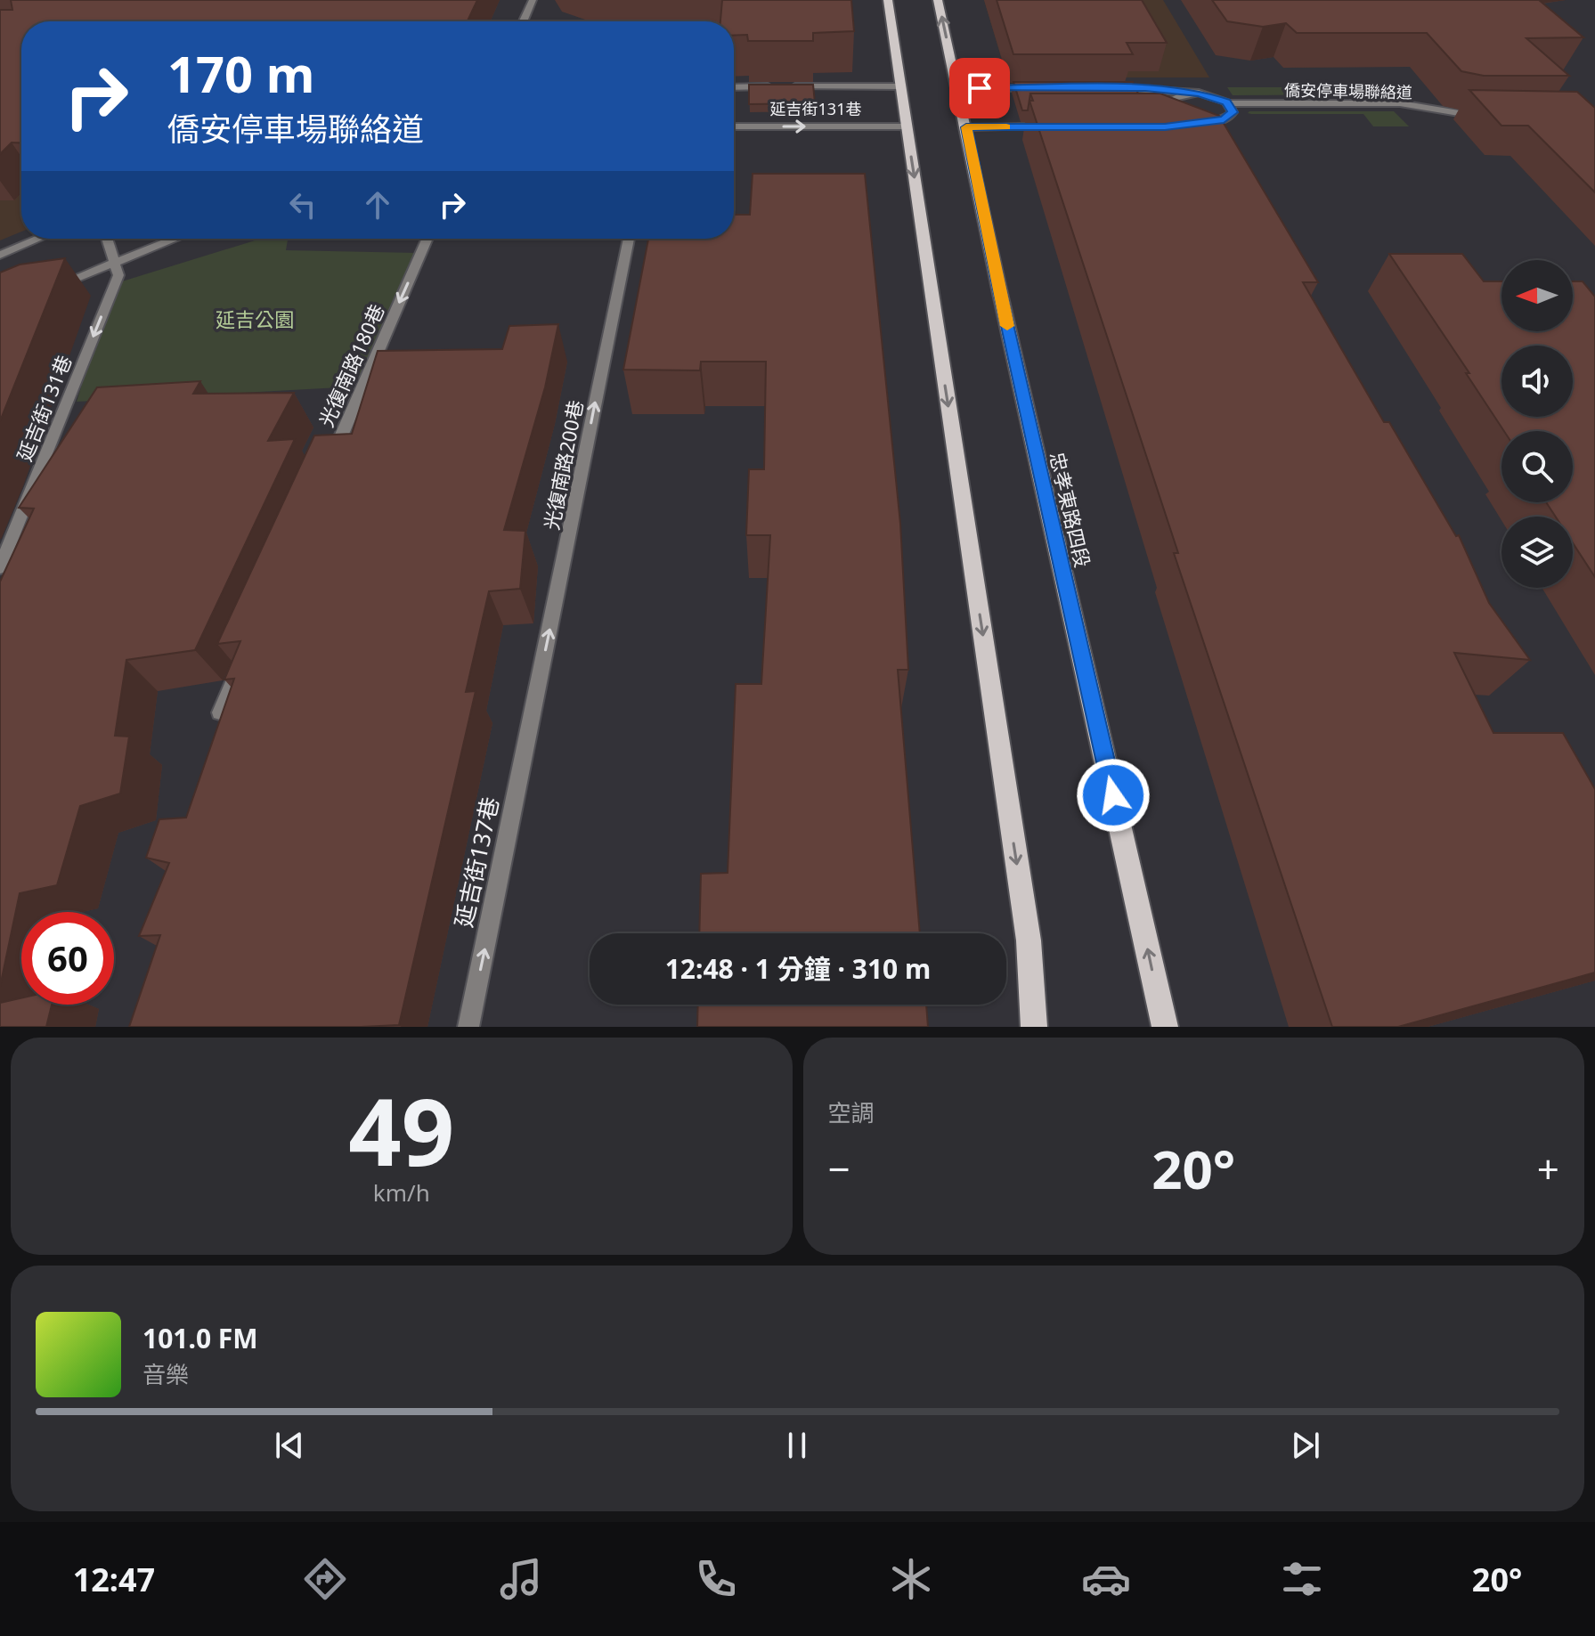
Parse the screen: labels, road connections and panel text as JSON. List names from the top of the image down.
{
  "streets": {
    "main road": ["忠孝東路四段"],
    "street": [
      "僑安停車場聯絡道",
      "延吉街131巷",
      "光復南路180巷",
      "光復南路200巷",
      "延吉街137巷"
    ]
  },
  "crossings": [
    ["光復南路200巷", "延吉街137巷"]
  ],
  "one_way": ["光復南路180巷", "光復南路200巷", "延吉街137巷"],
  "parks": ["延吉公園"],
  "north": "left",
  "page": {
    "turn": ["170 m", "僑安停車場聯絡道"],
    "limit": "60",
    "trip": "12:48 · 1 分鐘 · 310 m",
    "tile": [
      ["49", "km/h"],
      "空調"
    ],
    "heat": ["−", "20°", "+"],
    "song": ["101.0 FM", "音樂"],
    "tabs": ["12:47", "20°"]
  }
}
